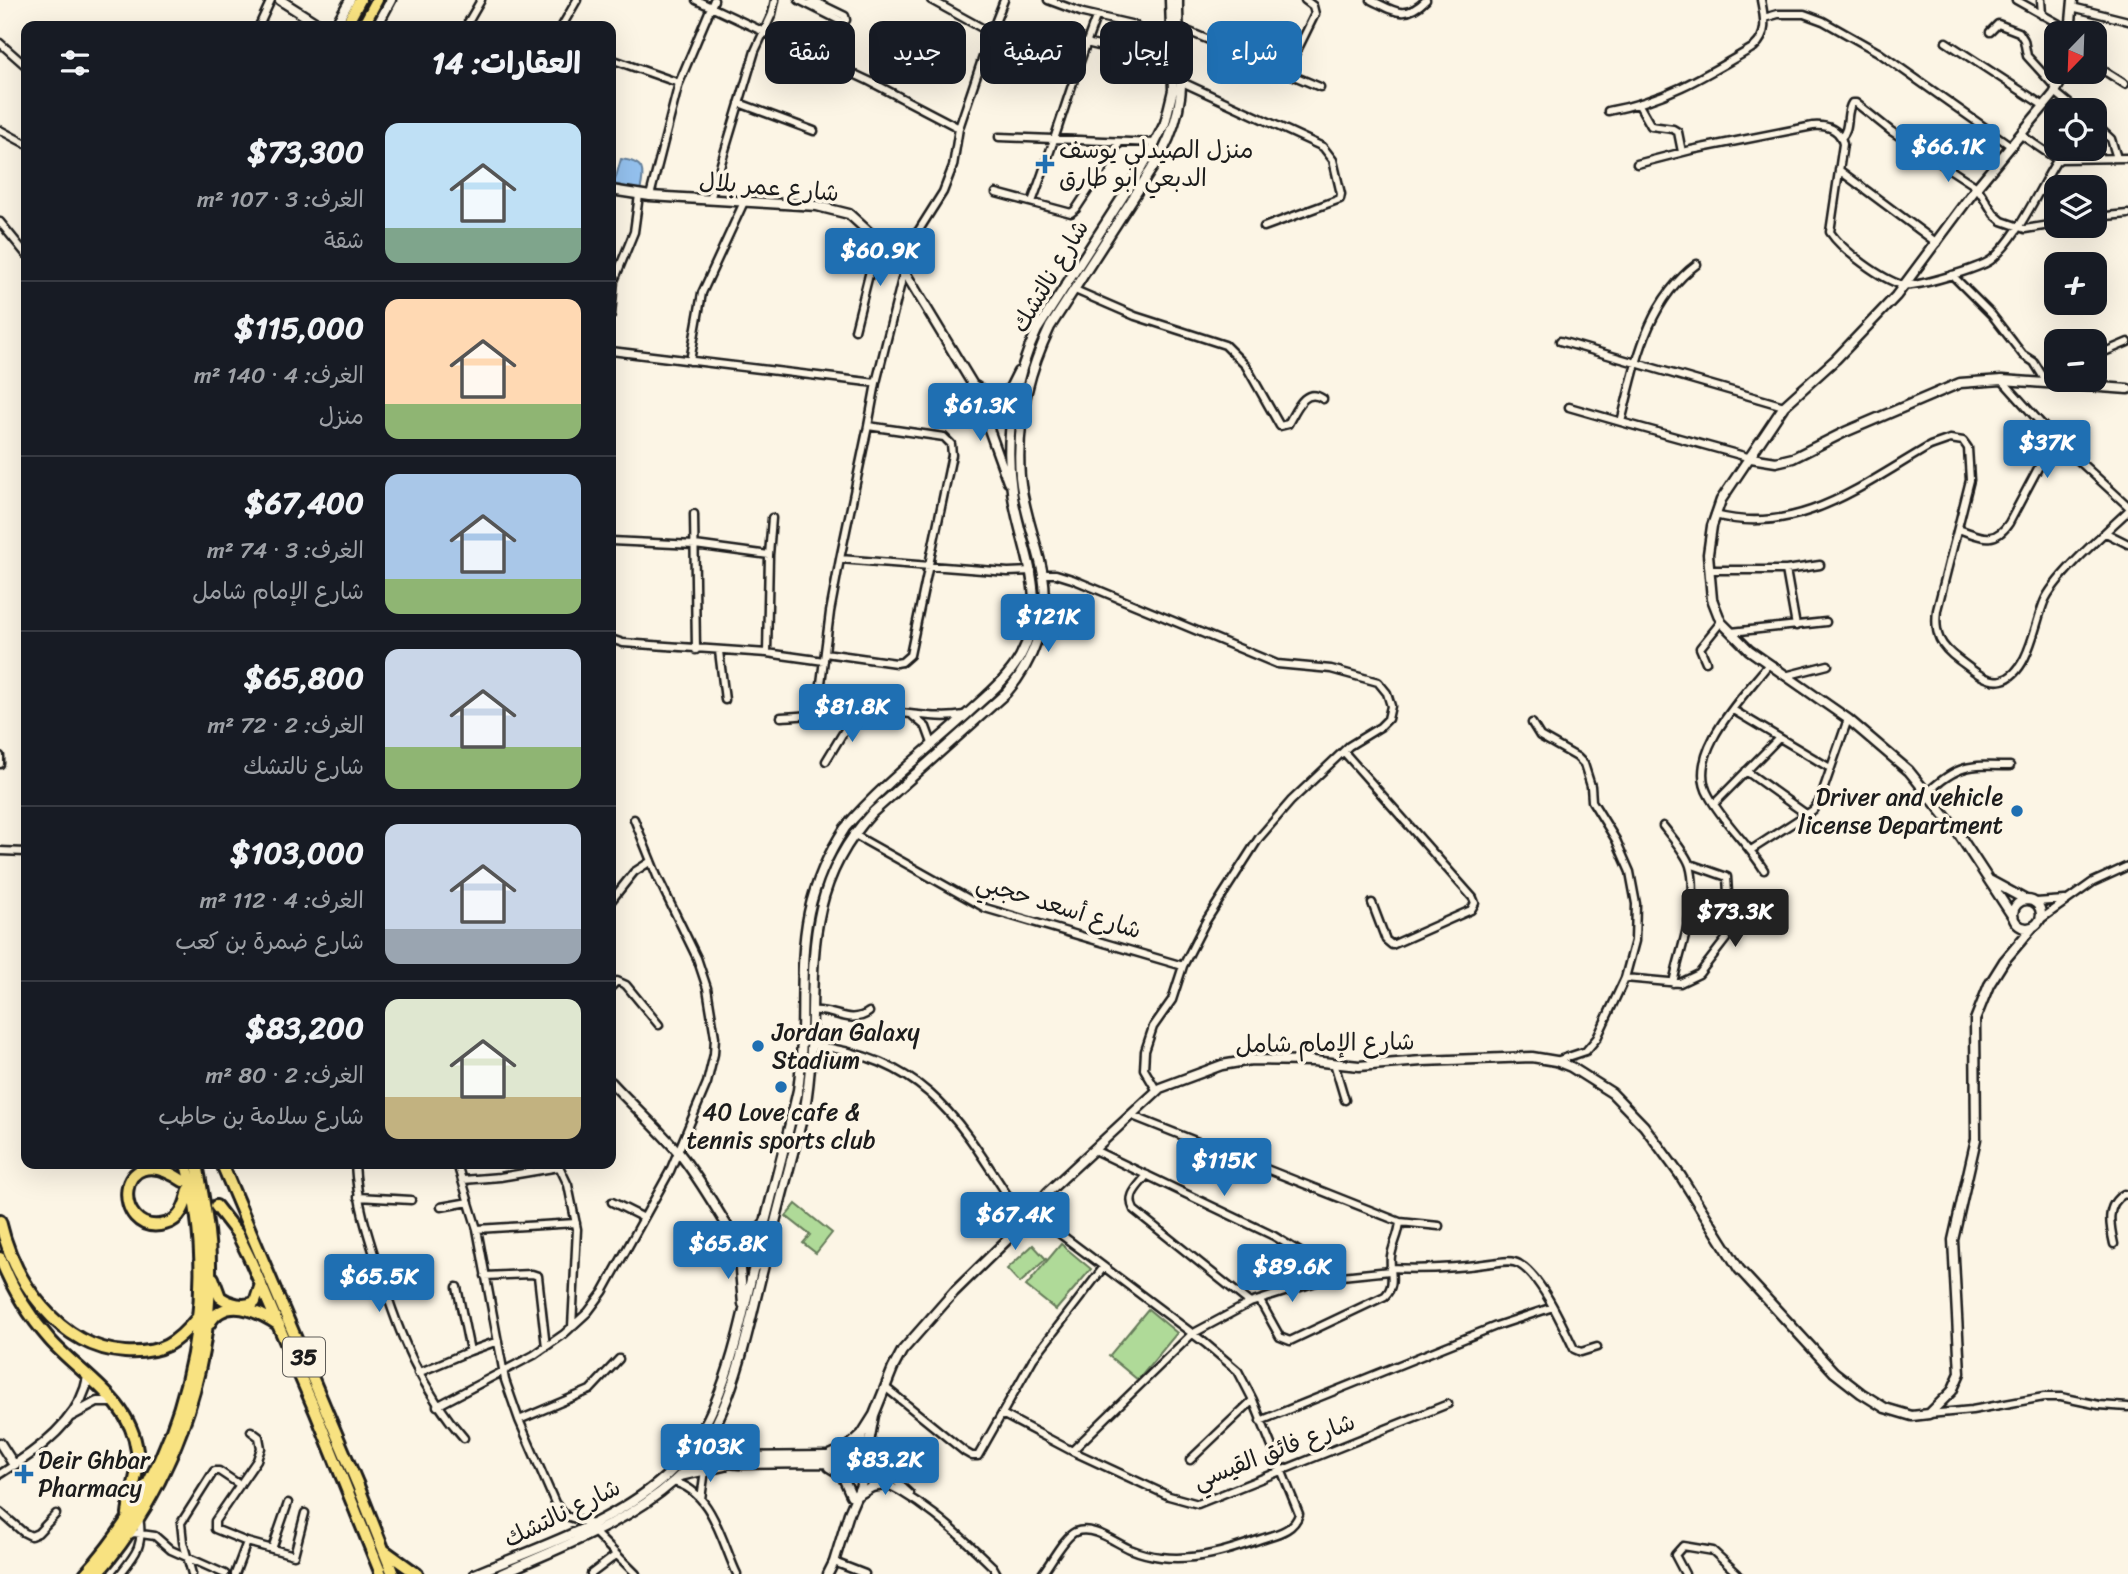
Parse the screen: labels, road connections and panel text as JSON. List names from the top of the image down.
{
  "streets": {
    "highway": ["35"],
    "street": [
      "شارع عمر بلال",
      "شارع نالتشك",
      "شارع أسعد حجبي",
      "شارع الإمام شامل",
      "شارع فائق القيسي"
    ]
  },
  "crossings": [
    ["شارع عمر بلال", "شارع نالتشك"],
    ["شارع نالتشك", "شارع أسعد حجبي"]
  ],
  "places": {
    "health": ["منزل الصيدلي يوسف الدبعي ابو طارق", "Deir Ghbar Pharmacy"],
    "other": ["Driver and vehicle license Department", "Jordan Galaxy Stadium", "40 Love cafe & tennis sports club"]
  },
  "north": "bottom left",
  "page": {
    "map_buttons": ["+", "−"],
    "chip": [
      "شراء",
      "إيجار",
      "تصفية",
      "جديد",
      "شقة"
    ],
    "heading": "العقارات: 14",
    "list": [
      {
        "name": "$73,300",
        "note": "الغرف: 3 · 107 m² · شقة"
      },
      {
        "name": "$115,000",
        "note": "الغرف: 4 · 140 m² · منزل"
      },
      {
        "name": "$67,400",
        "note": "الغرف: 3 · 74 m² · شارع الإمام شامل"
      },
      {
        "name": "$65,800",
        "note": "الغرف: 2 · 72 m² · شارع نالتشك"
      },
      {
        "name": "$103,000",
        "note": "الغرف: 4 · 112 m² · شارع ضمرة بن كعب"
      },
      {
        "name": "$83,200",
        "note": "الغرف: 2 · 80 m² · شارع سلامة بن حاطب"
      }
    ],
    "price": [
      "$66.1K",
      "$60.9K",
      "$61.3K",
      "$37K",
      "$121K",
      "$81.8K",
      "$73.3K",
      "$115K",
      "$67.4K",
      "$65.8K",
      "$89.6K",
      "$65.5K",
      "$103K",
      "$83.2K"
    ]
  }
}
